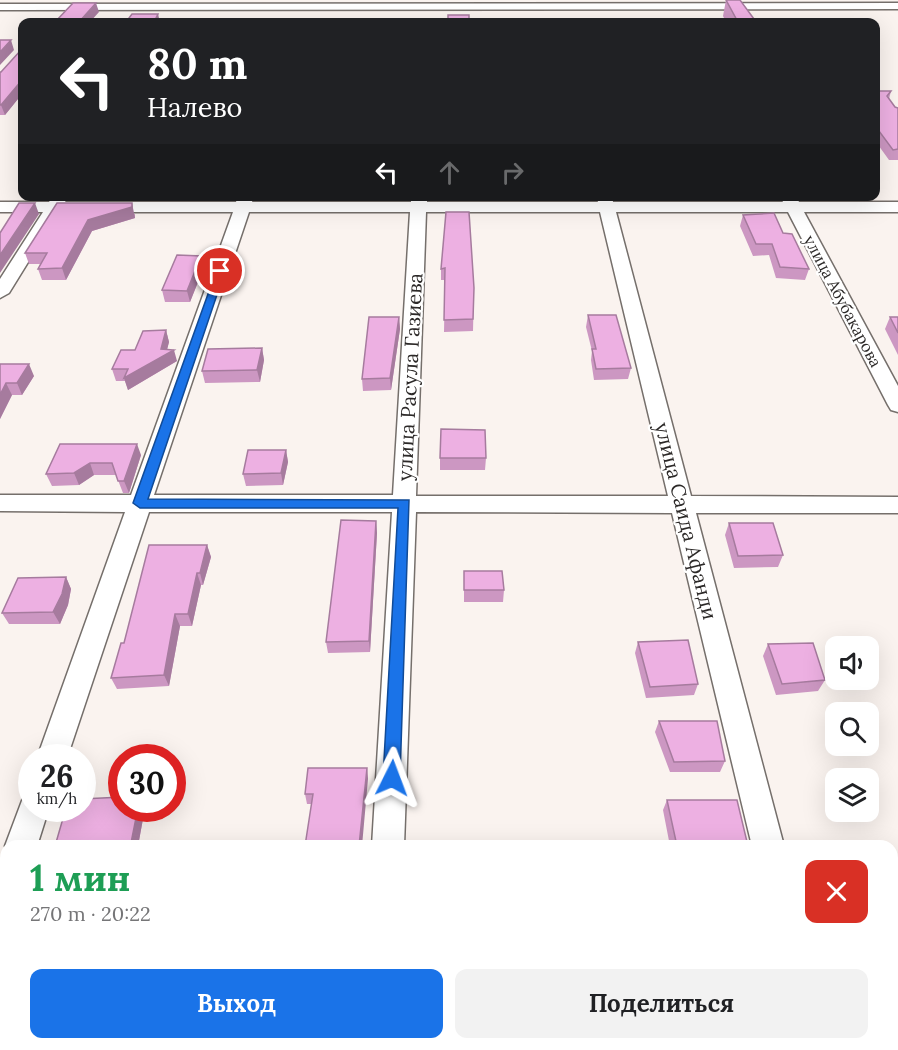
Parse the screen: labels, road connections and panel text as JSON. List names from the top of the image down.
{
  "streets": {
    "street": ["улица Абубакарова", "улица Расула Газиева", "улица Саида Афанди"]
  },
  "page": {
    "turn": ["80 m", "Налево"],
    "speed": "26 km/h",
    "limit": "30",
    "heading": ["1 мин", "270 m · 20:22"],
    "buttons": ["Выход", "Поделиться"]
  }
}
